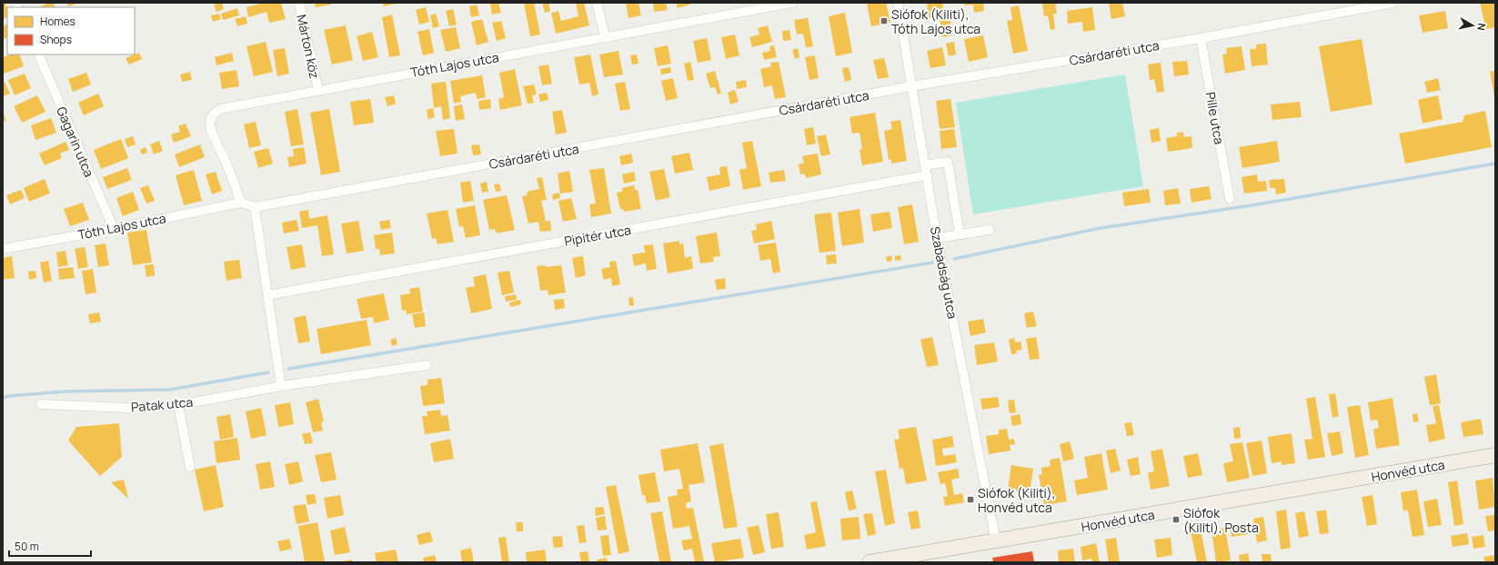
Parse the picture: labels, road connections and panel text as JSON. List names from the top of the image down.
{
  "streets": {
    "main road": ["Honvéd utca"],
    "street": [
      "Márton köz",
      "Csárdaréti utca",
      "Tóth Lajos utca",
      "Pille utca",
      "Gagarin utca",
      "Pipitér utca",
      "Szabadság utca",
      "Patak utca"
    ]
  },
  "crossings": [
    ["Márton köz", "Tóth Lajos utca"],
    ["Csárdaréti utca", "Pille utca"],
    ["Csárdaréti utca", "Szabadság utca"],
    ["Tóth Lajos utca", "Gagarin utca"],
    ["Pipitér utca", "Szabadság utca"],
    ["Szabadság utca", "Honvéd utca"]
  ],
  "places": {
    "transit": ["Siófok (Kiliti), Tóth Lajos utca", "Siófok (Kiliti), Honvéd utca", "Siófok (Kiliti), Posta"]
  },
  "legend": ["Homes", "Shops"],
  "scale_bar": "50 m",
  "north": "right"
}
